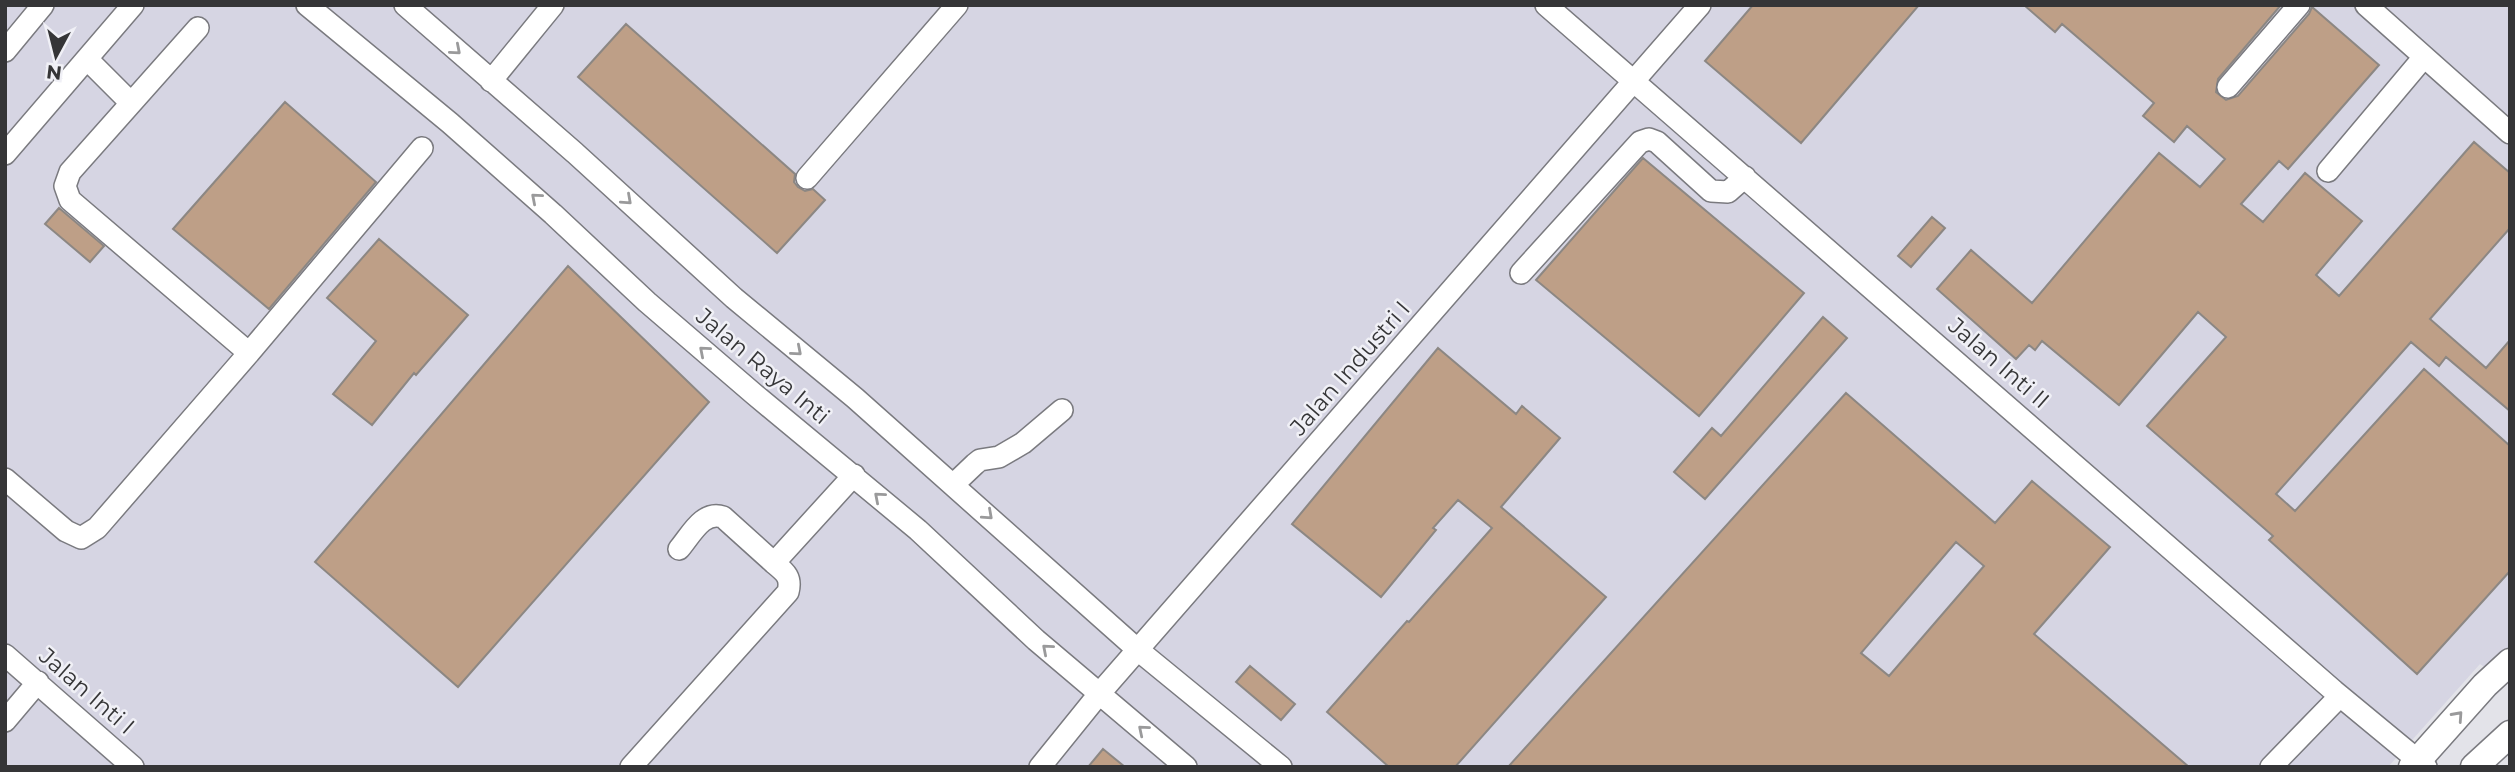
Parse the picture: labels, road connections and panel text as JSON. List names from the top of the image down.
{
  "streets": {
    "street": [
      "Jalan Inti II",
      "Jalan Raya Inti",
      "Jalan Industri I",
      "Jalan Inti I"
    ]
  },
  "crossings": [
    ["Jalan Inti II", "Jalan Industri I"],
    ["Jalan Raya Inti", "Jalan Industri I"]
  ],
  "north": "bottom"
}
